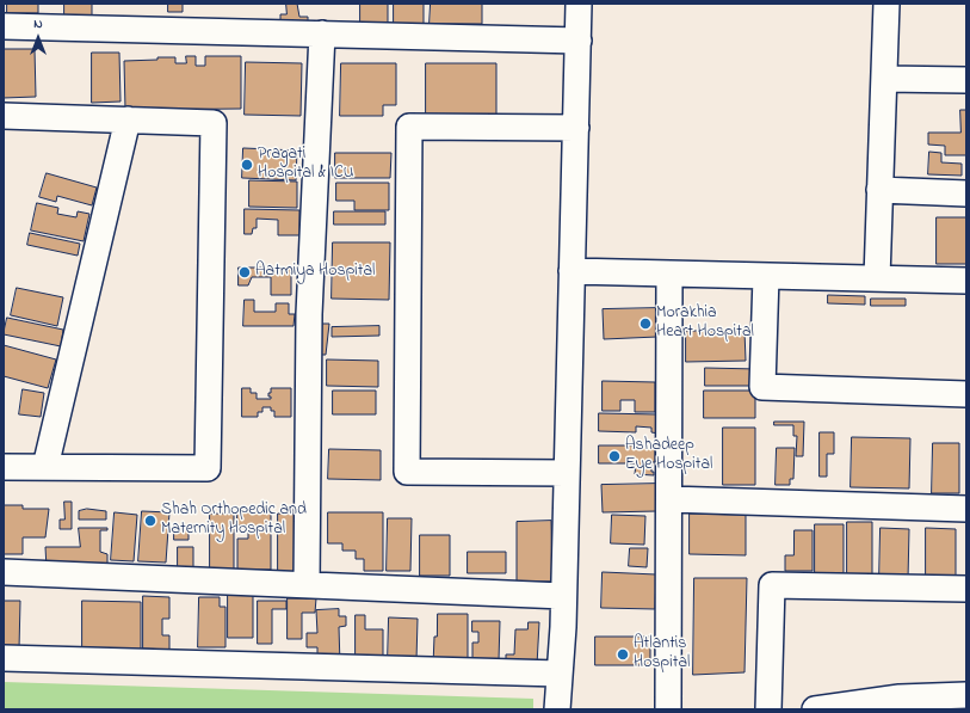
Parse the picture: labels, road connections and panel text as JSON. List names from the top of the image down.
{
  "places": [
    "Pragati Hospital & ICU",
    "Aatmiya Hospital",
    "Morakhia Heart Hospital",
    "Ashadeep Eye Hospital",
    "Shah Orthopedic and Maternity Hospital",
    "Atlantis Hospital"
  ],
  "north": "top"
}
